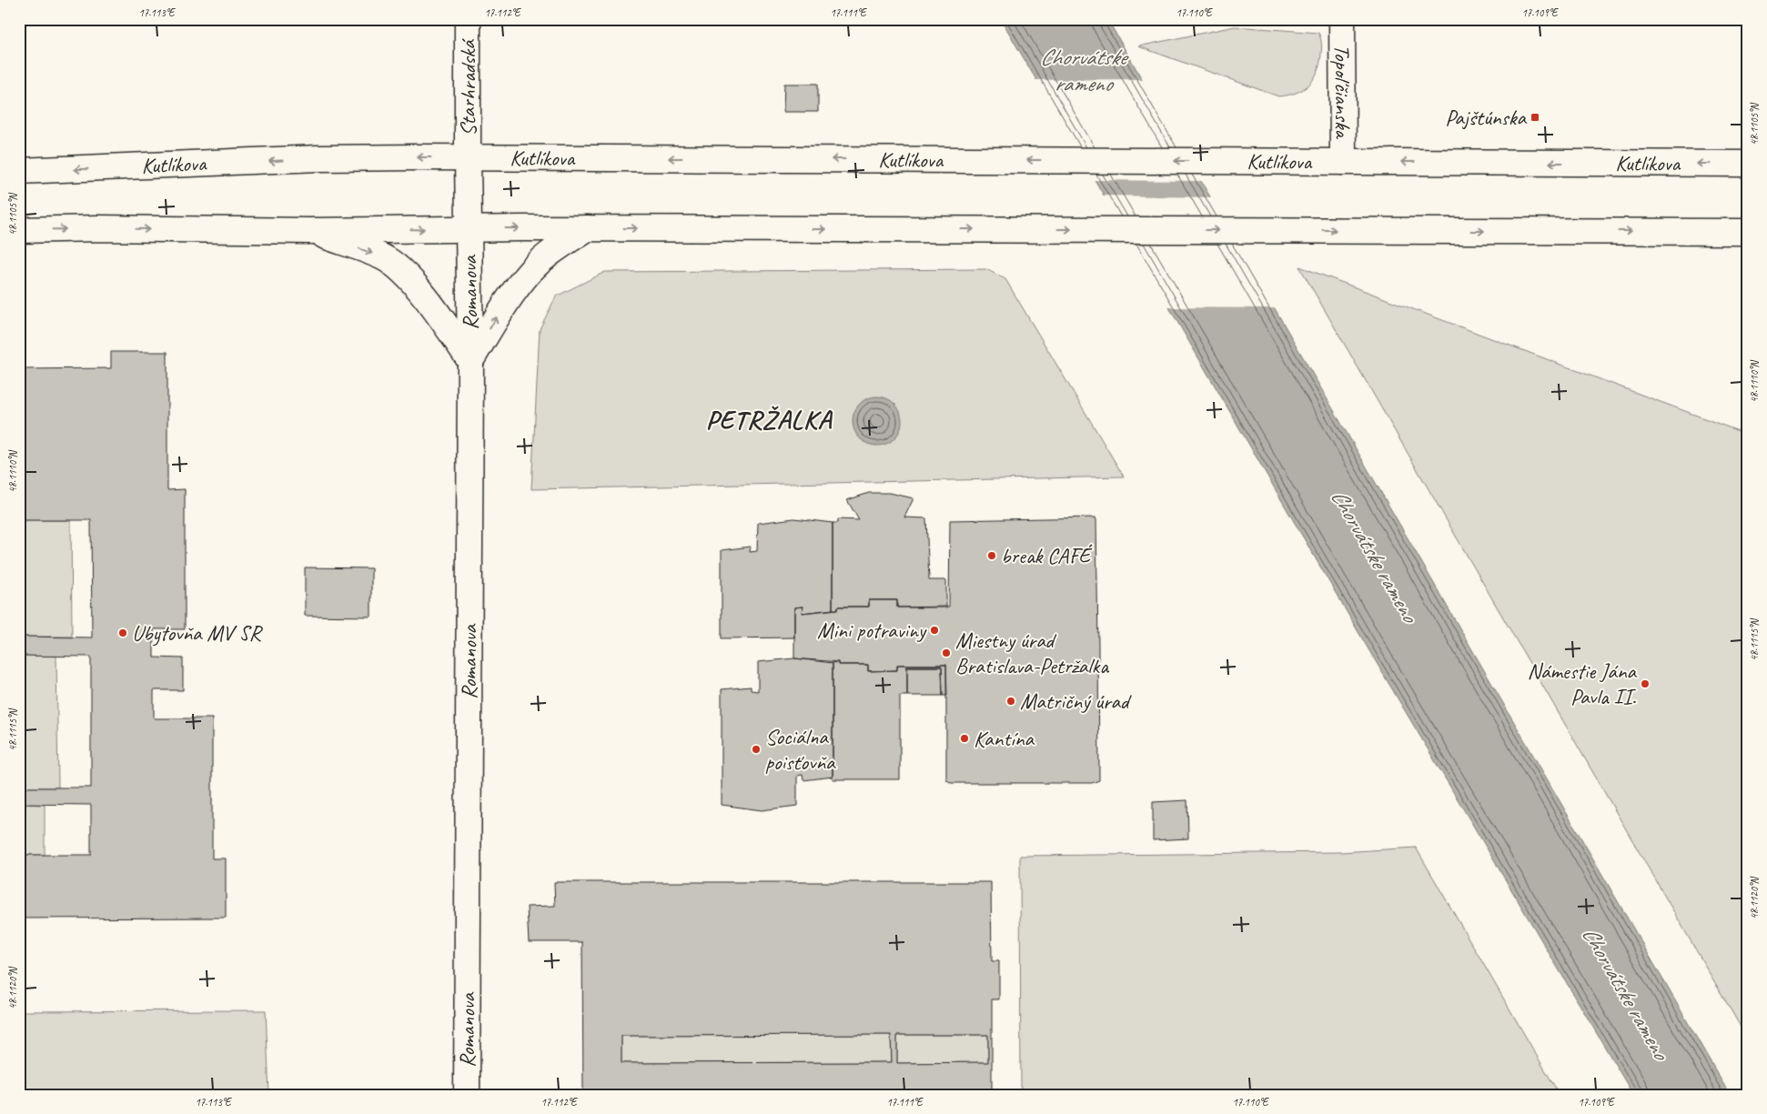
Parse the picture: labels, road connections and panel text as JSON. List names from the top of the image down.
{
  "streets": {
    "main road": [
      "Starhradská",
      "Topoľčianska",
      "Kutlíkova",
      "Romanova"
    ]
  },
  "crossings": [
    ["Starhradská", "Kutlíkova"],
    ["Starhradská", "Romanova"],
    ["Topoľčianska", "Kutlíkova"]
  ],
  "districts": ["PETRŽALKA"],
  "water": ["Chorvátske rameno"],
  "places": {
    "transit": ["Pajštúnska"],
    "other": [
      "break CAFÉ",
      "Mini potraviny",
      "Ubytovňa MV SR",
      "Miestny úrad Bratislava-Petržalka",
      "Námestie Jána Pavla II.",
      "Matričný úrad",
      "Kantína",
      "Sociálna poisťovňa"
    ]
  },
  "coordinates": [
    "17.113°E",
    "17.112°E",
    "17.111°E",
    "17.110°E",
    "17.109°E",
    "48.1105°N",
    "48.1110°N",
    "48.1115°N",
    "48.1120°N"
  ]
}
